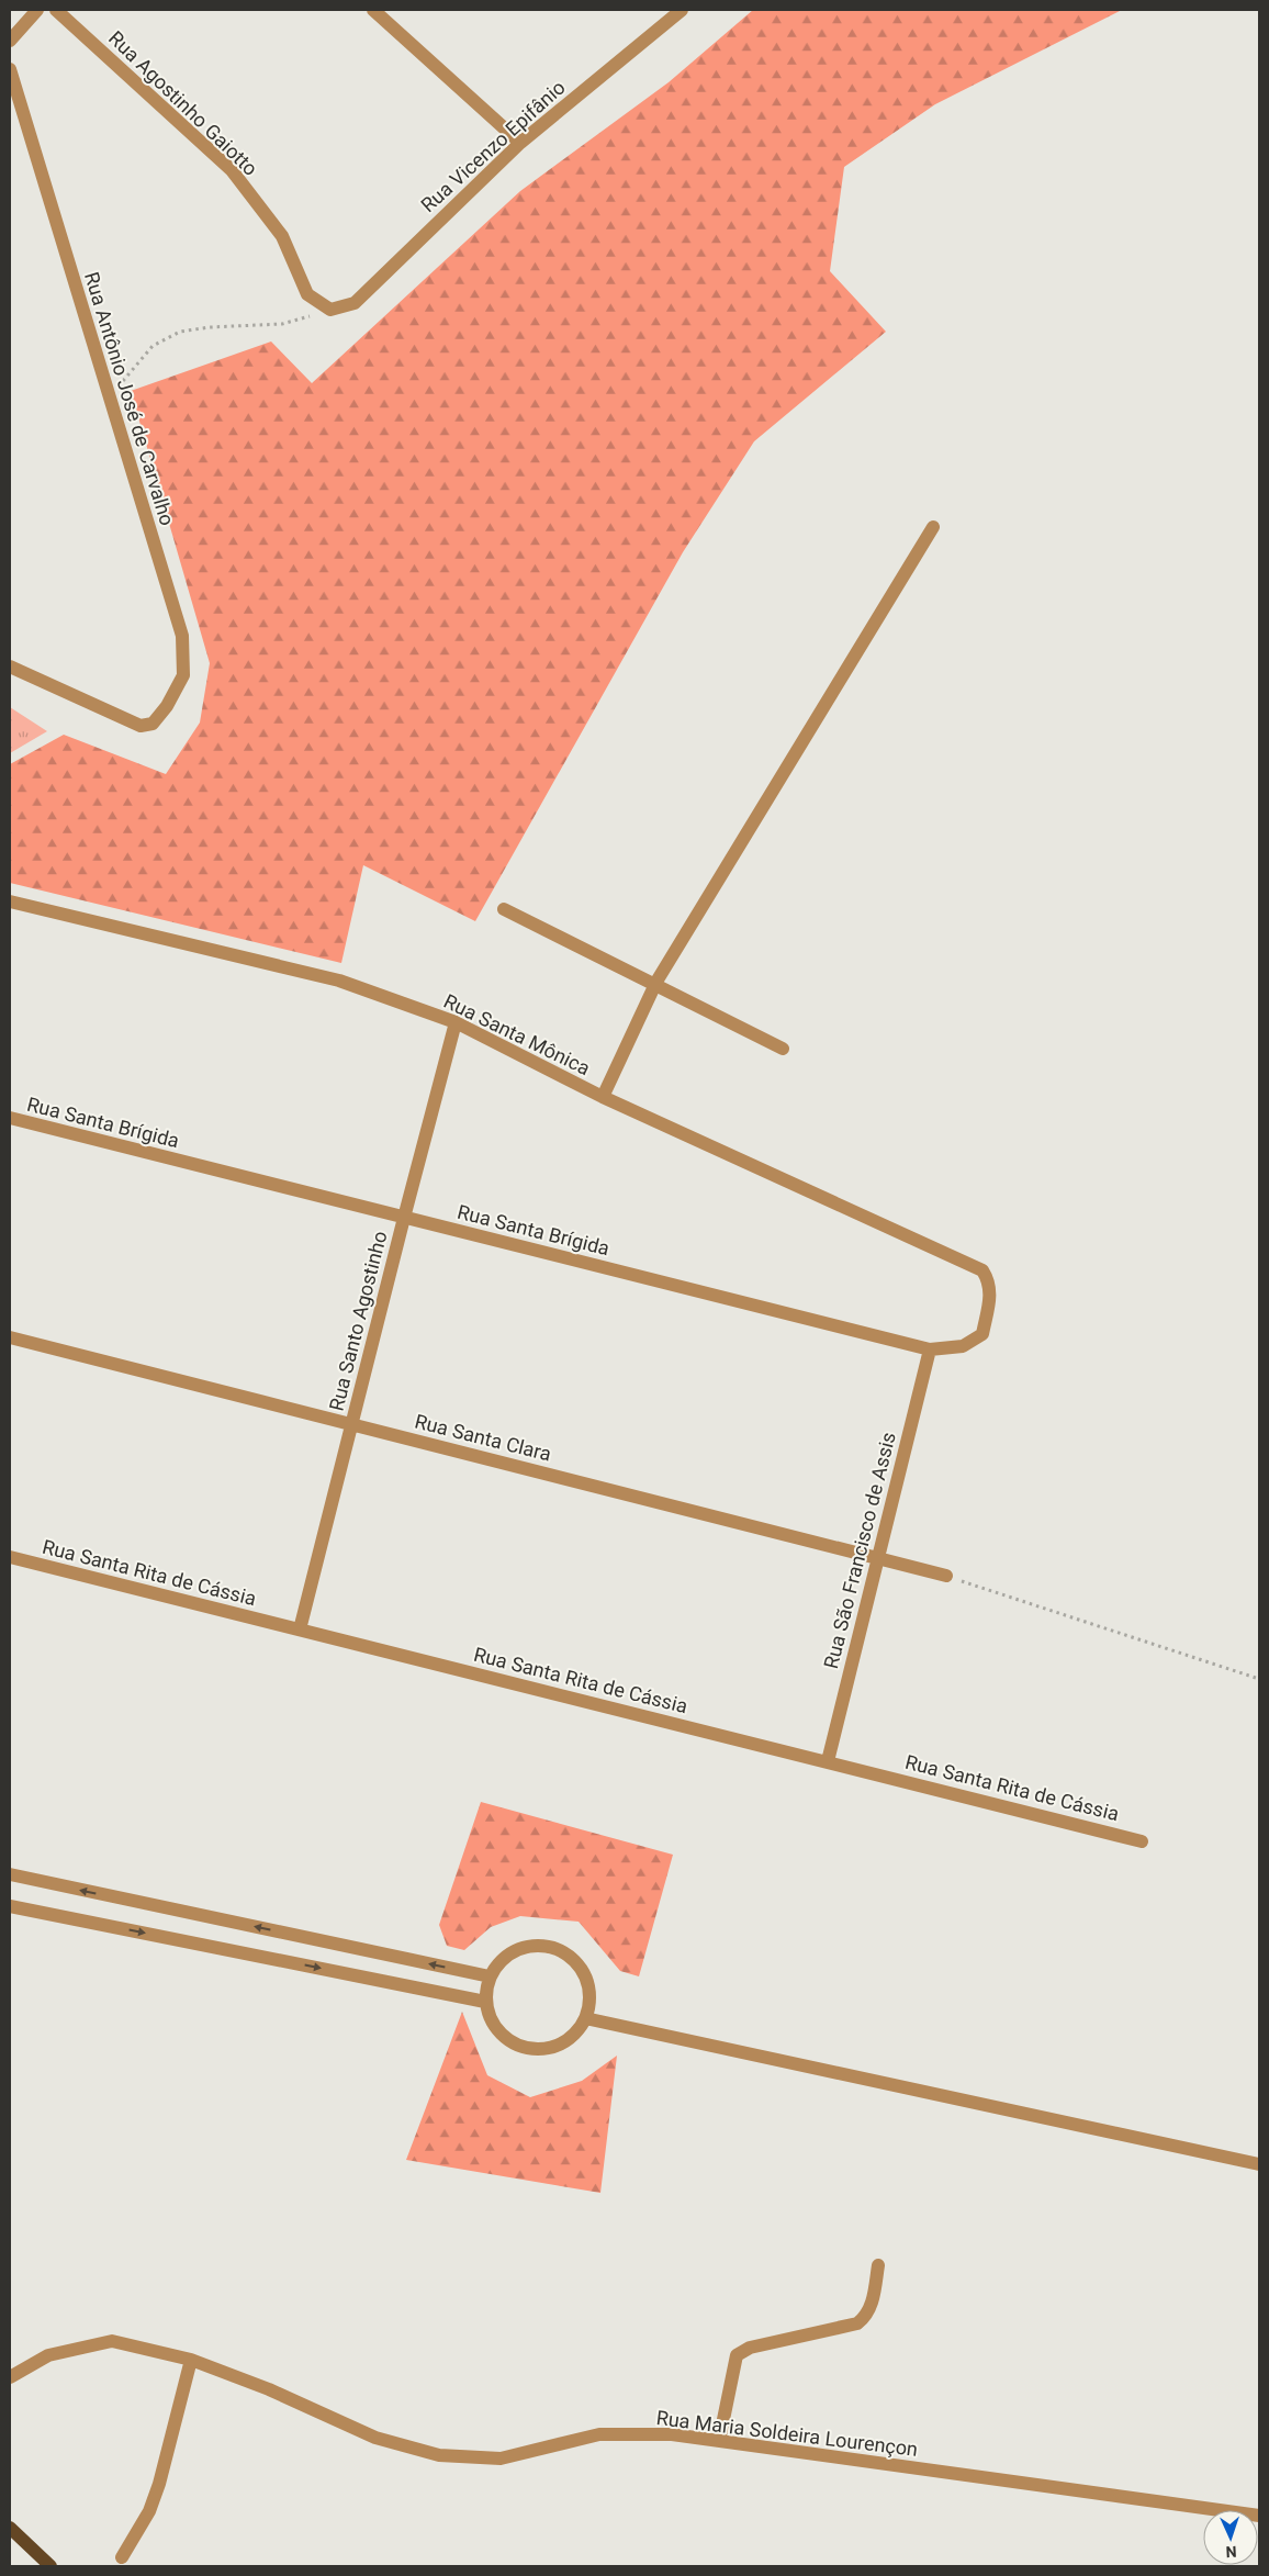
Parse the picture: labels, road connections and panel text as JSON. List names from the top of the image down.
{
  "streets": {
    "street": [
      "Rua Agostinho Gaiotto",
      "Rua Vicenzo Epifânio",
      "Rua Antônio José de Carvalho",
      "Rua Santa Mônica",
      "Rua Santa Brígida",
      "Rua Santo Agostinho",
      "Rua Santa Clara",
      "Rua São Francisco de Assis",
      "Rua Santa Rita de Cássia",
      "Rua Maria Soldeira Lourençon"
    ]
  },
  "crossings": [
    ["Rua Agostinho Gaiotto", "Rua Vicenzo Epifânio"],
    ["Rua Santa Mônica", "Rua Santa Brígida"],
    ["Rua Santa Mônica", "Rua Santo Agostinho"],
    ["Rua Santa Brígida", "Rua Santo Agostinho"],
    ["Rua Santa Brígida", "Rua São Francisco de Assis"],
    ["Rua Santo Agostinho", "Rua Santa Clara"],
    ["Rua Santo Agostinho", "Rua Santa Rita de Cássia"],
    ["Rua Santa Clara", "Rua São Francisco de Assis"],
    ["Rua São Francisco de Assis", "Rua Santa Rita de Cássia"]
  ],
  "north": "bottom"
}
